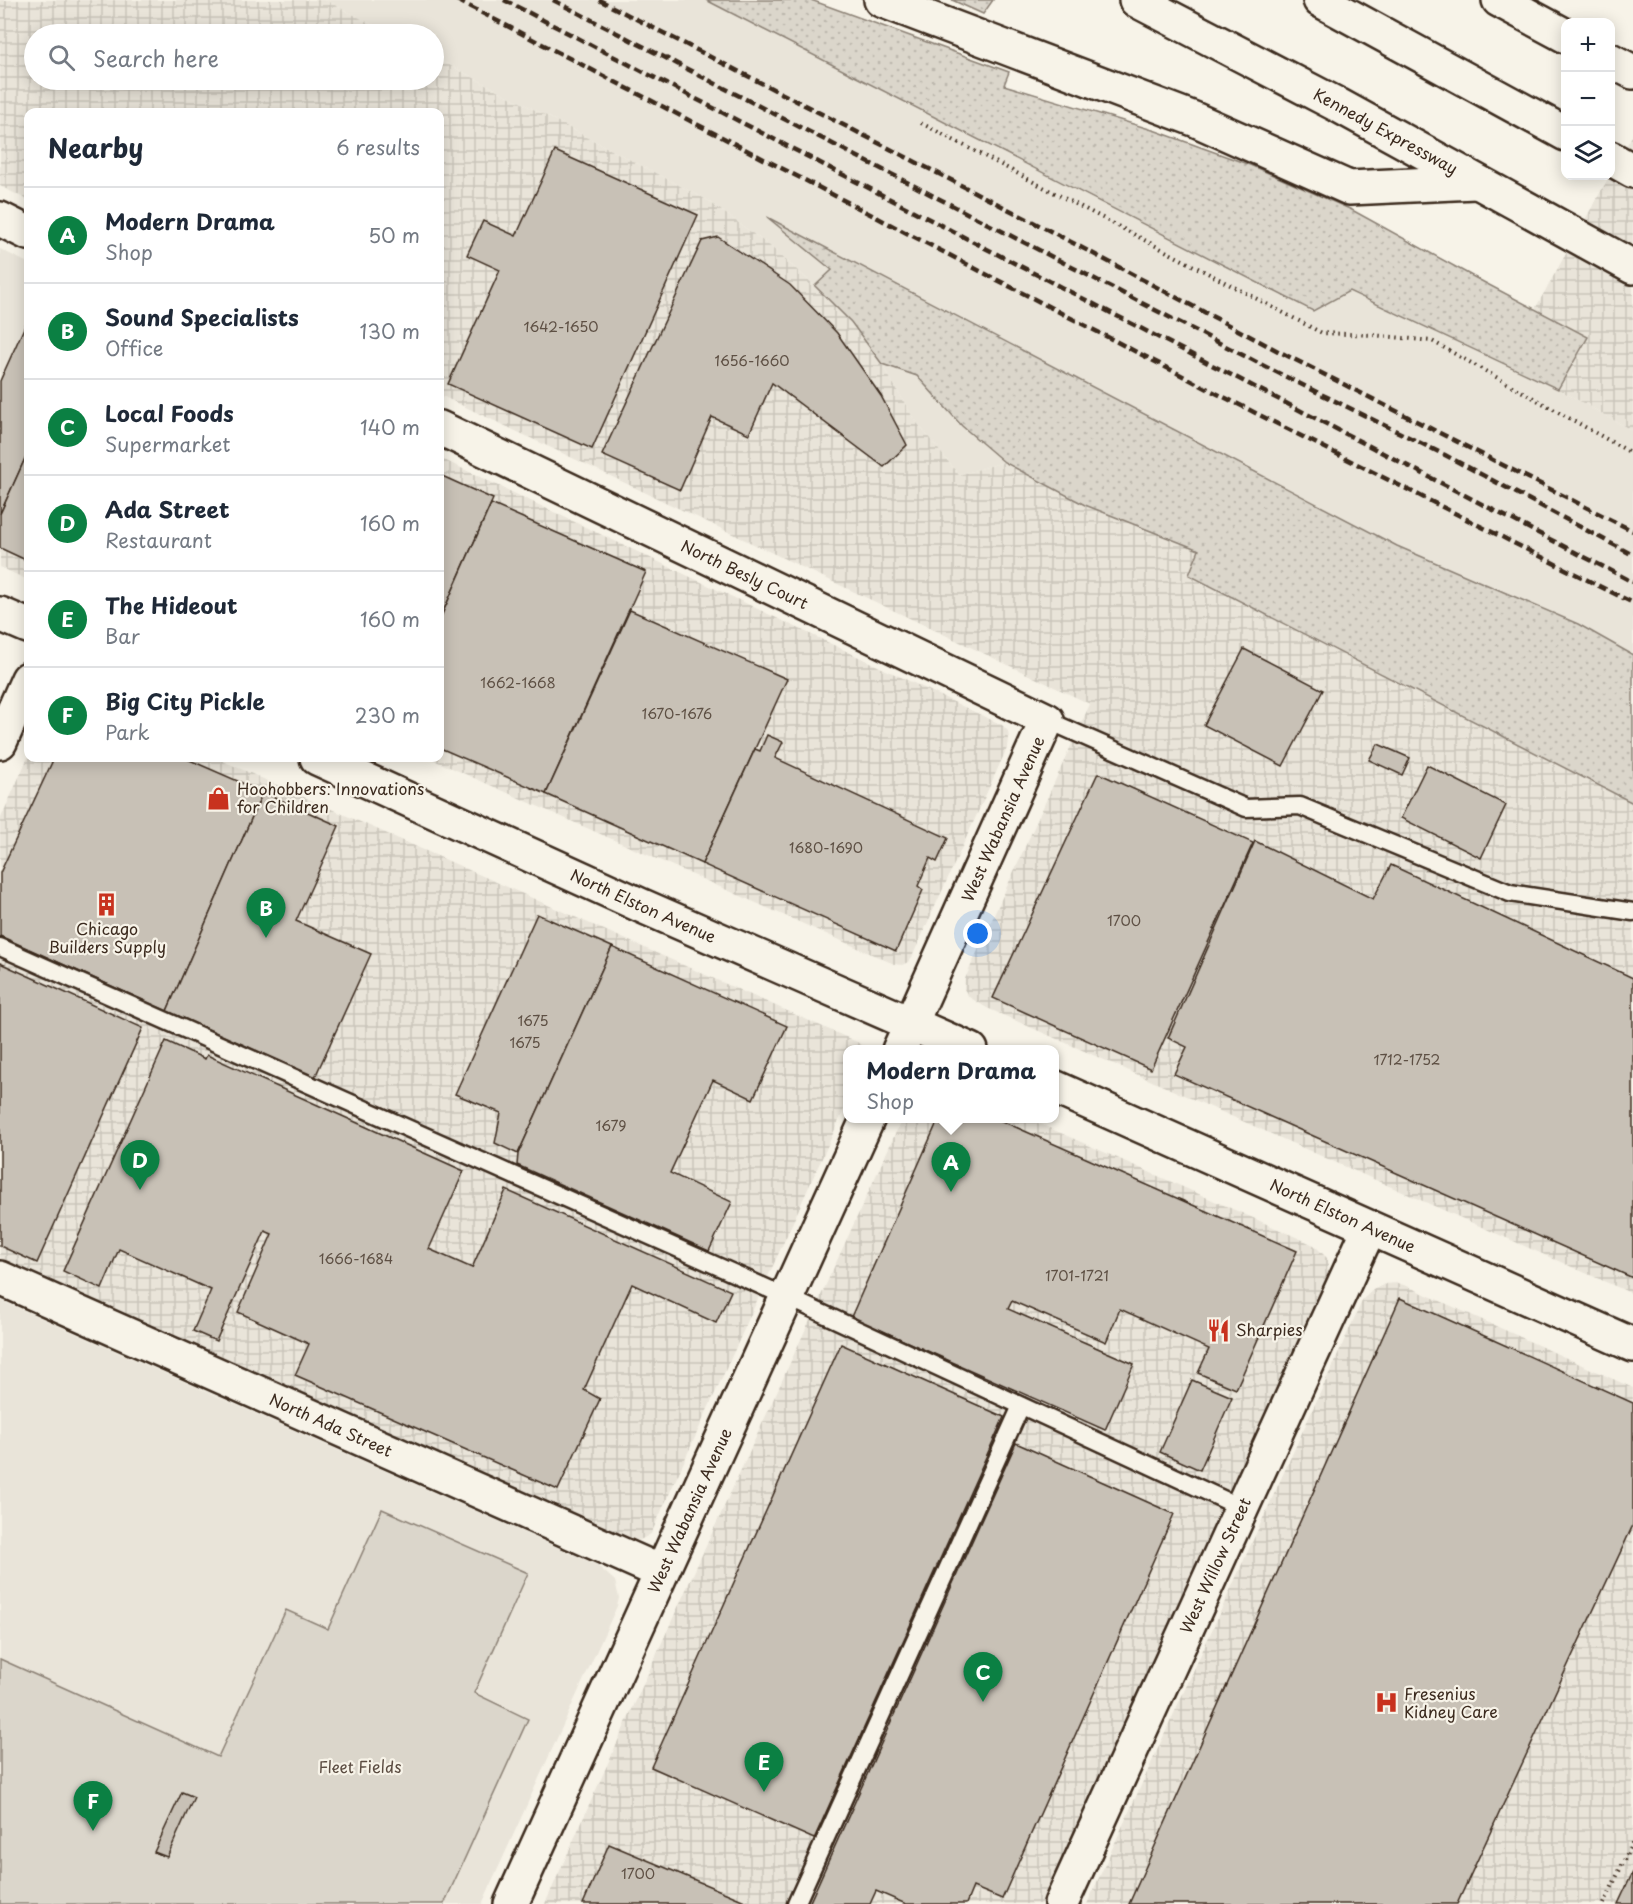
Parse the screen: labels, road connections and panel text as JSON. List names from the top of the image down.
{
  "streets": {
    "main road": [
      "Kennedy Expressway",
      "North Besly Court",
      "West Wabansia Avenue",
      "North Elston Avenue",
      "North Ada Street",
      "West Willow Street"
    ]
  },
  "crossings": [
    ["North Besly Court", "West Wabansia Avenue"],
    ["West Wabansia Avenue", "North Elston Avenue"],
    ["West Wabansia Avenue", "North Ada Street"],
    ["North Elston Avenue", "West Willow Street"]
  ],
  "parks": ["Fleet Fields"],
  "places": {
    "shop": ["Hoohobbers: Innovations for Children"],
    "building": ["Chicago Builders Supply"],
    "restaurant": ["Sharpies"],
    "hospital": ["Fresenius Kidney Care"]
  },
  "house_numbers": [
    "1642-1650",
    "1656-1660",
    "1662-1668",
    "1670-1676",
    "1680-1690",
    "1700",
    "1675",
    "1675",
    "1712-1752",
    "1679",
    "1666-1684",
    "1701-1721",
    "1700"
  ],
  "page": {
    "map_buttons": ["+", "−"],
    "search": "Search here",
    "heading": ["Nearby", "6 results"],
    "list": [
      {
        "mark": "A",
        "name": "Modern Drama",
        "note": "Shop",
        "value": "50 m"
      },
      {
        "mark": "B",
        "name": "Sound Specialists",
        "note": "Office",
        "value": "130 m"
      },
      {
        "mark": "C",
        "name": "Local Foods",
        "note": "Supermarket",
        "value": "140 m"
      },
      {
        "mark": "D",
        "name": "Ada Street",
        "note": "Restaurant",
        "value": "160 m"
      },
      {
        "mark": "E",
        "name": "The Hideout",
        "note": "Bar",
        "value": "160 m"
      },
      {
        "mark": "F",
        "name": "Big City Pickle",
        "note": "Park",
        "value": "230 m"
      }
    ],
    "pins": [
      "B",
      "D",
      "A",
      "C",
      "E",
      "F"
    ],
    "popup": ["Modern Drama", "Shop"]
  }
}
